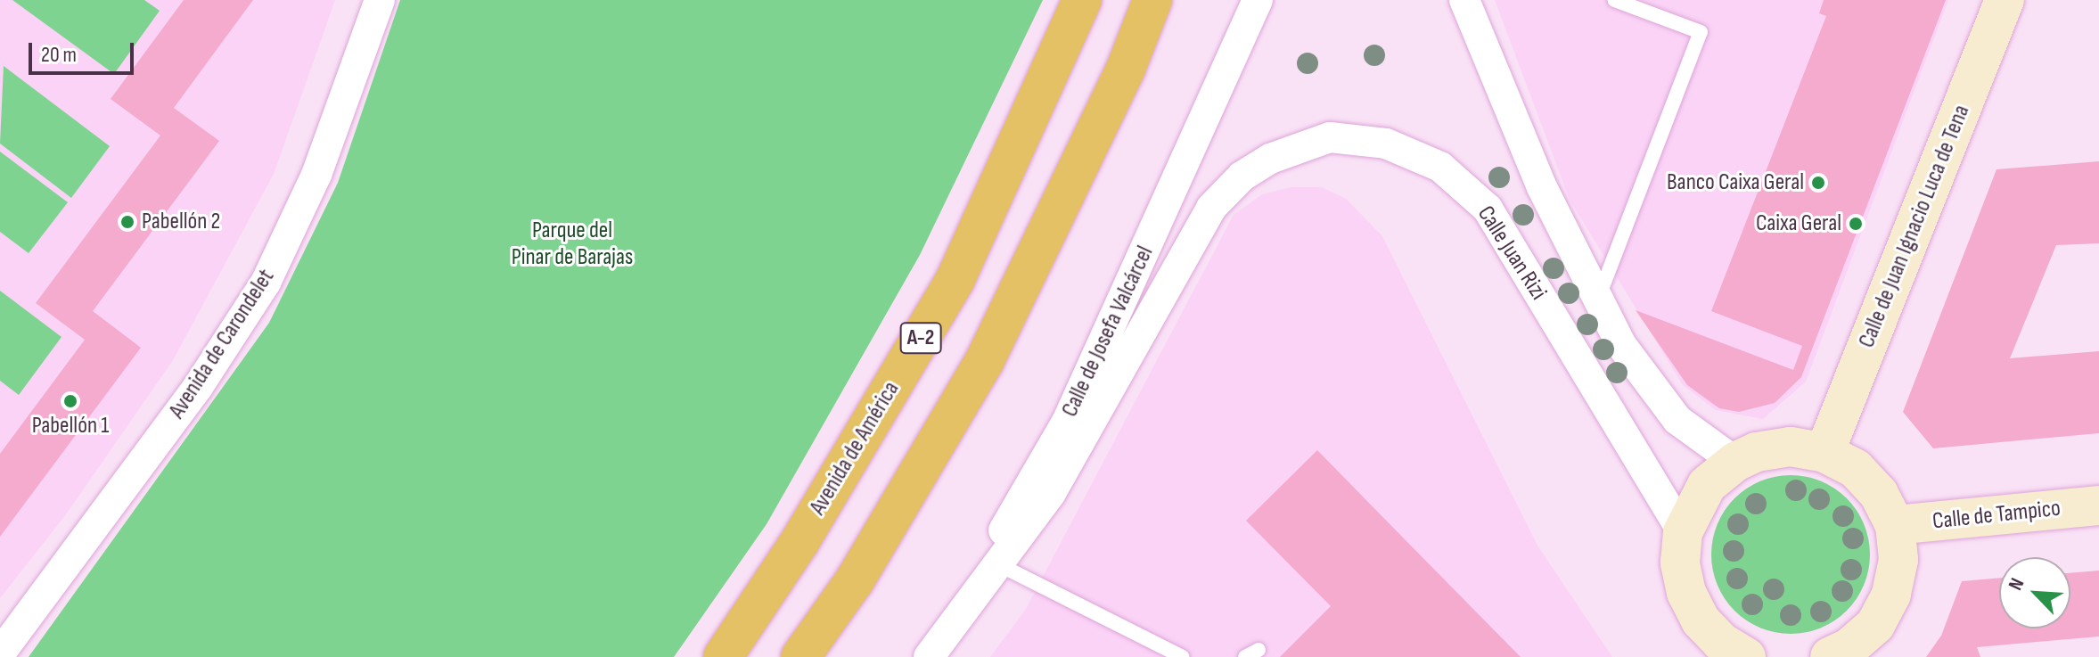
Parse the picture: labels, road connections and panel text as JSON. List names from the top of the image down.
{
  "streets": {
    "highway": ["A-2", "Avenida de América"],
    "street": [
      "Calle de Juan Ignacio Luca de Tena",
      "Calle Juan Rizi",
      "Calle de Josefa Valcárcel",
      "Avenida de Carondelet",
      "Calle de Tampico"
    ]
  },
  "crossings": [
    ["Calle Juan Rizi", "Calle de Josefa Valcárcel"]
  ],
  "parks": ["Parque del Pinar de Barajas"],
  "places": [
    "Banco Caixa Geral",
    "Pabellón 2",
    "Caixa Geral",
    "Pabellón 1"
  ],
  "scale_bar": "20 m",
  "north": "top left"
}
